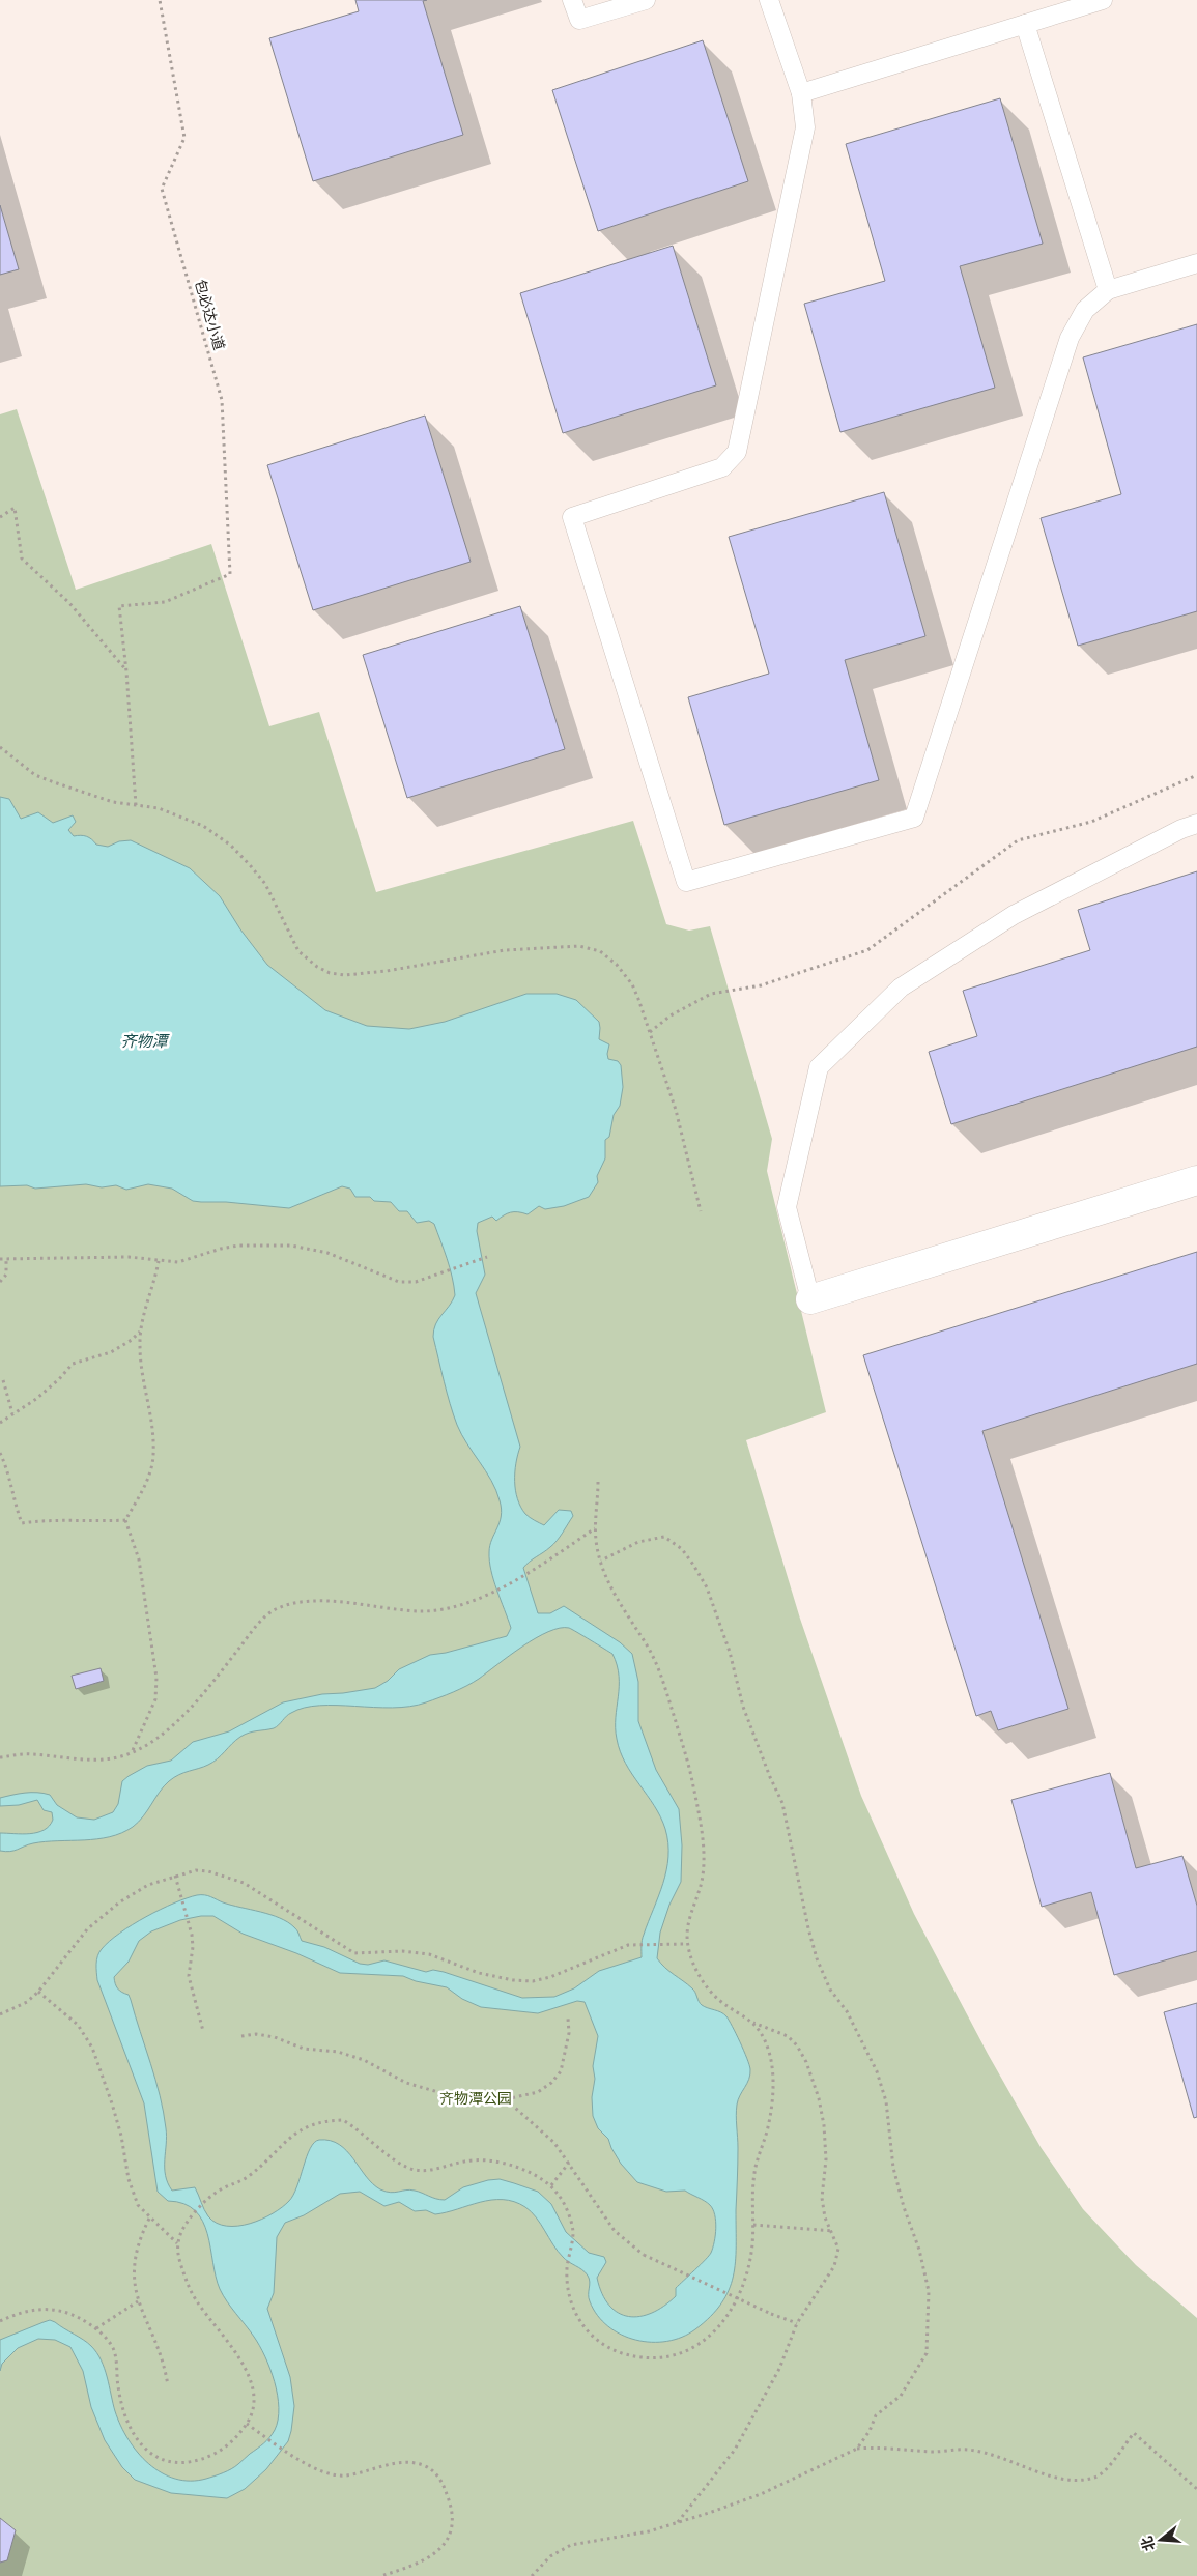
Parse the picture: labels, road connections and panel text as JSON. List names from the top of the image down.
{
  "streets": {
    "path": ["包必达小道"]
  },
  "water": ["齐物潭"],
  "parks": ["齐物潭公园"],
  "north": "left"
}
